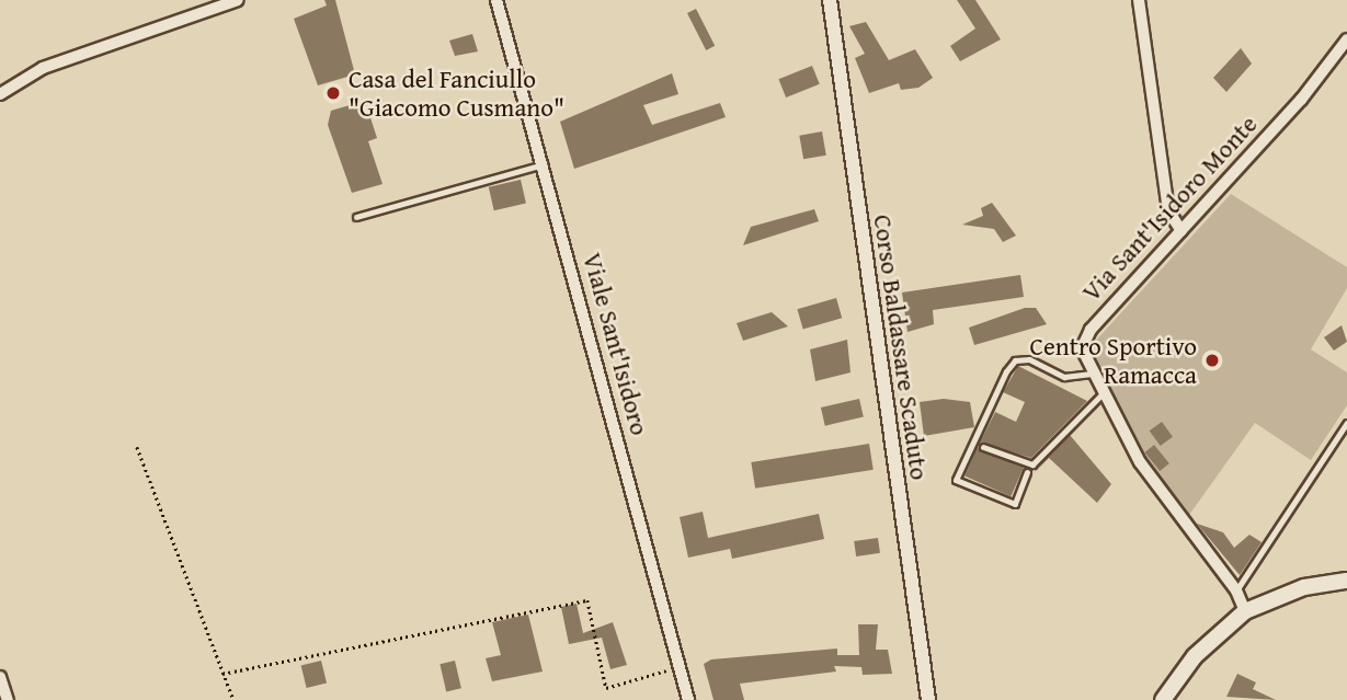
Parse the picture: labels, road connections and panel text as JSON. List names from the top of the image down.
{
  "streets": {
    "street": ["Via Sant'Isidoro Monte", "Viale Sant'Isidoro", "Corso Baldassare Scaduto"]
  },
  "places": ["Casa del Fanciullo \"Giacomo Cusmano\"", "Centro Sportivo Ramacca"]
}
